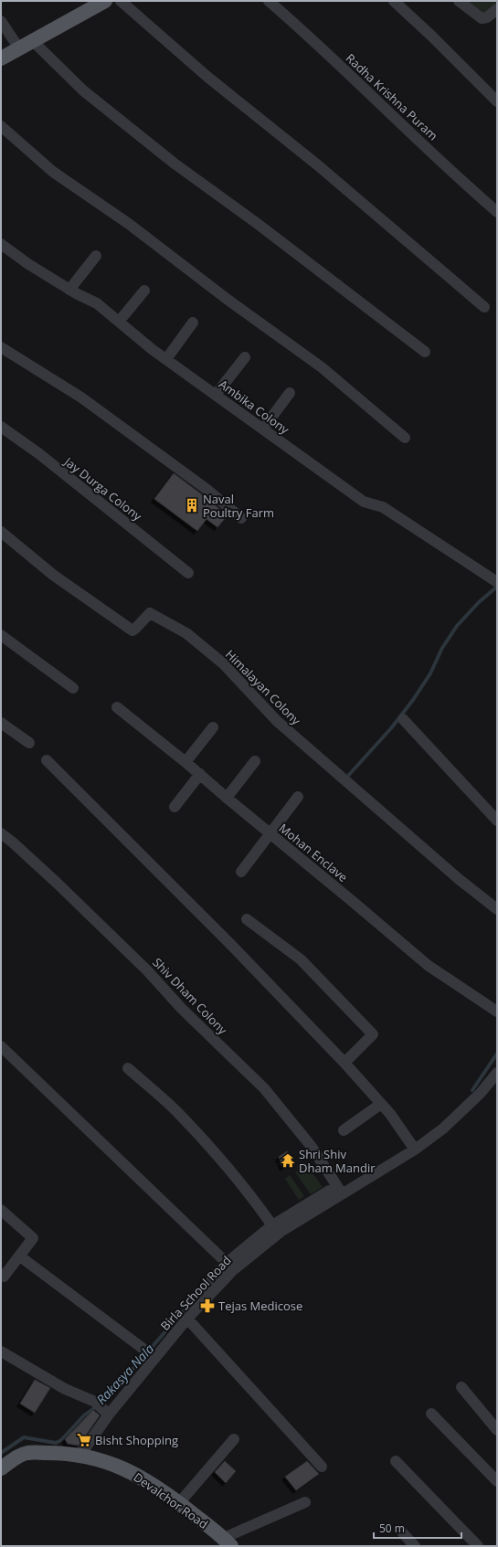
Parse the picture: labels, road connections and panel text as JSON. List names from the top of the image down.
{
  "streets": {
    "main road": ["Devalchor Road"],
    "street": [
      "Radha Krishna Puram",
      "Ambika Colony",
      "Jay Durga Colony",
      "Himalayan Colony",
      "Mohan Enclave",
      "Shiv Dham Colony",
      "Birla School Road"
    ]
  },
  "crossings": [
    ["Shiv Dham Colony", "Birla School Road"],
    ["Birla School Road", "Devalchor Road"]
  ],
  "water": ["Rakasya Nala"],
  "places": {
    "building": ["Naval Poultry Farm"],
    "temple": ["Shri Shiv Dham Mandir"],
    "pharmacy": ["Tejas Medicose"],
    "supermarket": ["Bisht Shopping"]
  },
  "scale_bar": "50 m"
}
